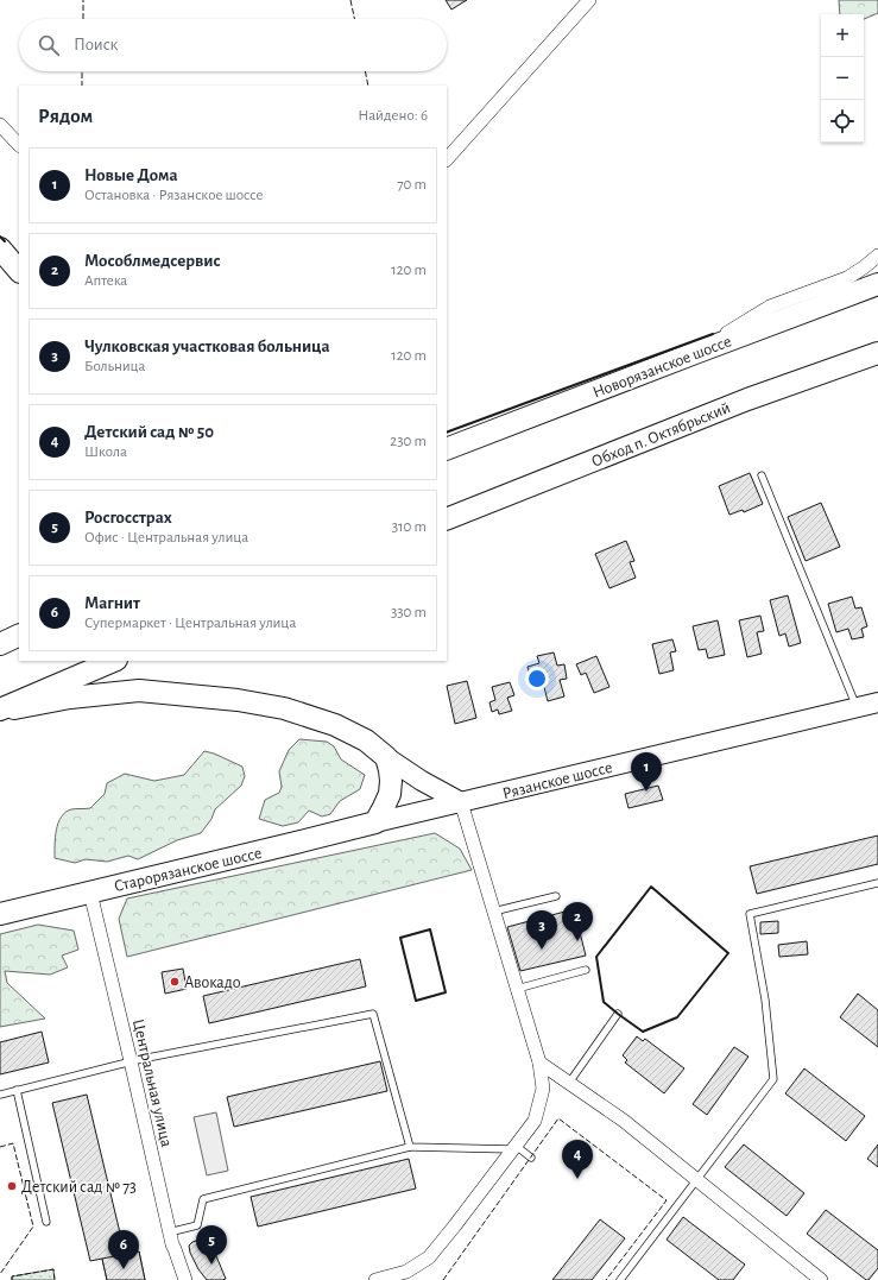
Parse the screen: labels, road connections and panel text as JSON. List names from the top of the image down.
{
  "streets": {
    "main road": [
      "Новорязанское шоссе",
      "Обход п. Октябрьский",
      "Рязанское шоссе",
      "Старорязанское шоссе"
    ],
    "street": ["Центральная улица"]
  },
  "crossings": [
    ["Рязанское шоссе", "Старорязанское шоссе"],
    ["Старорязанское шоссе", "Центральная улица"]
  ],
  "places": ["Авокадо", "Детский сад № 73"],
  "page": {
    "map_buttons": ["+", "−"],
    "search": "Поиск",
    "heading": ["Рядом", "Найдено: 6"],
    "list": [
      {
        "mark": "1",
        "name": "Новые Дома",
        "note": "Остановка · Рязанское шоссе",
        "value": "70 m"
      },
      {
        "mark": "2",
        "name": "Мособлмедсервис",
        "note": "Аптека",
        "value": "120 m"
      },
      {
        "mark": "3",
        "name": "Чулковская участковая больница",
        "note": "Больница",
        "value": "120 m"
      },
      {
        "mark": "4",
        "name": "Детский сад № 50",
        "note": "Школа",
        "value": "230 m"
      },
      {
        "mark": "5",
        "name": "Росгосстрах",
        "note": "Офис · Центральная улица",
        "value": "310 m"
      },
      {
        "mark": "6",
        "name": "Магнит",
        "note": "Супермаркет · Центральная улица",
        "value": "330 m"
      }
    ],
    "pins": [
      "1",
      "2",
      "3",
      "4",
      "5",
      "6"
    ]
  }
}
